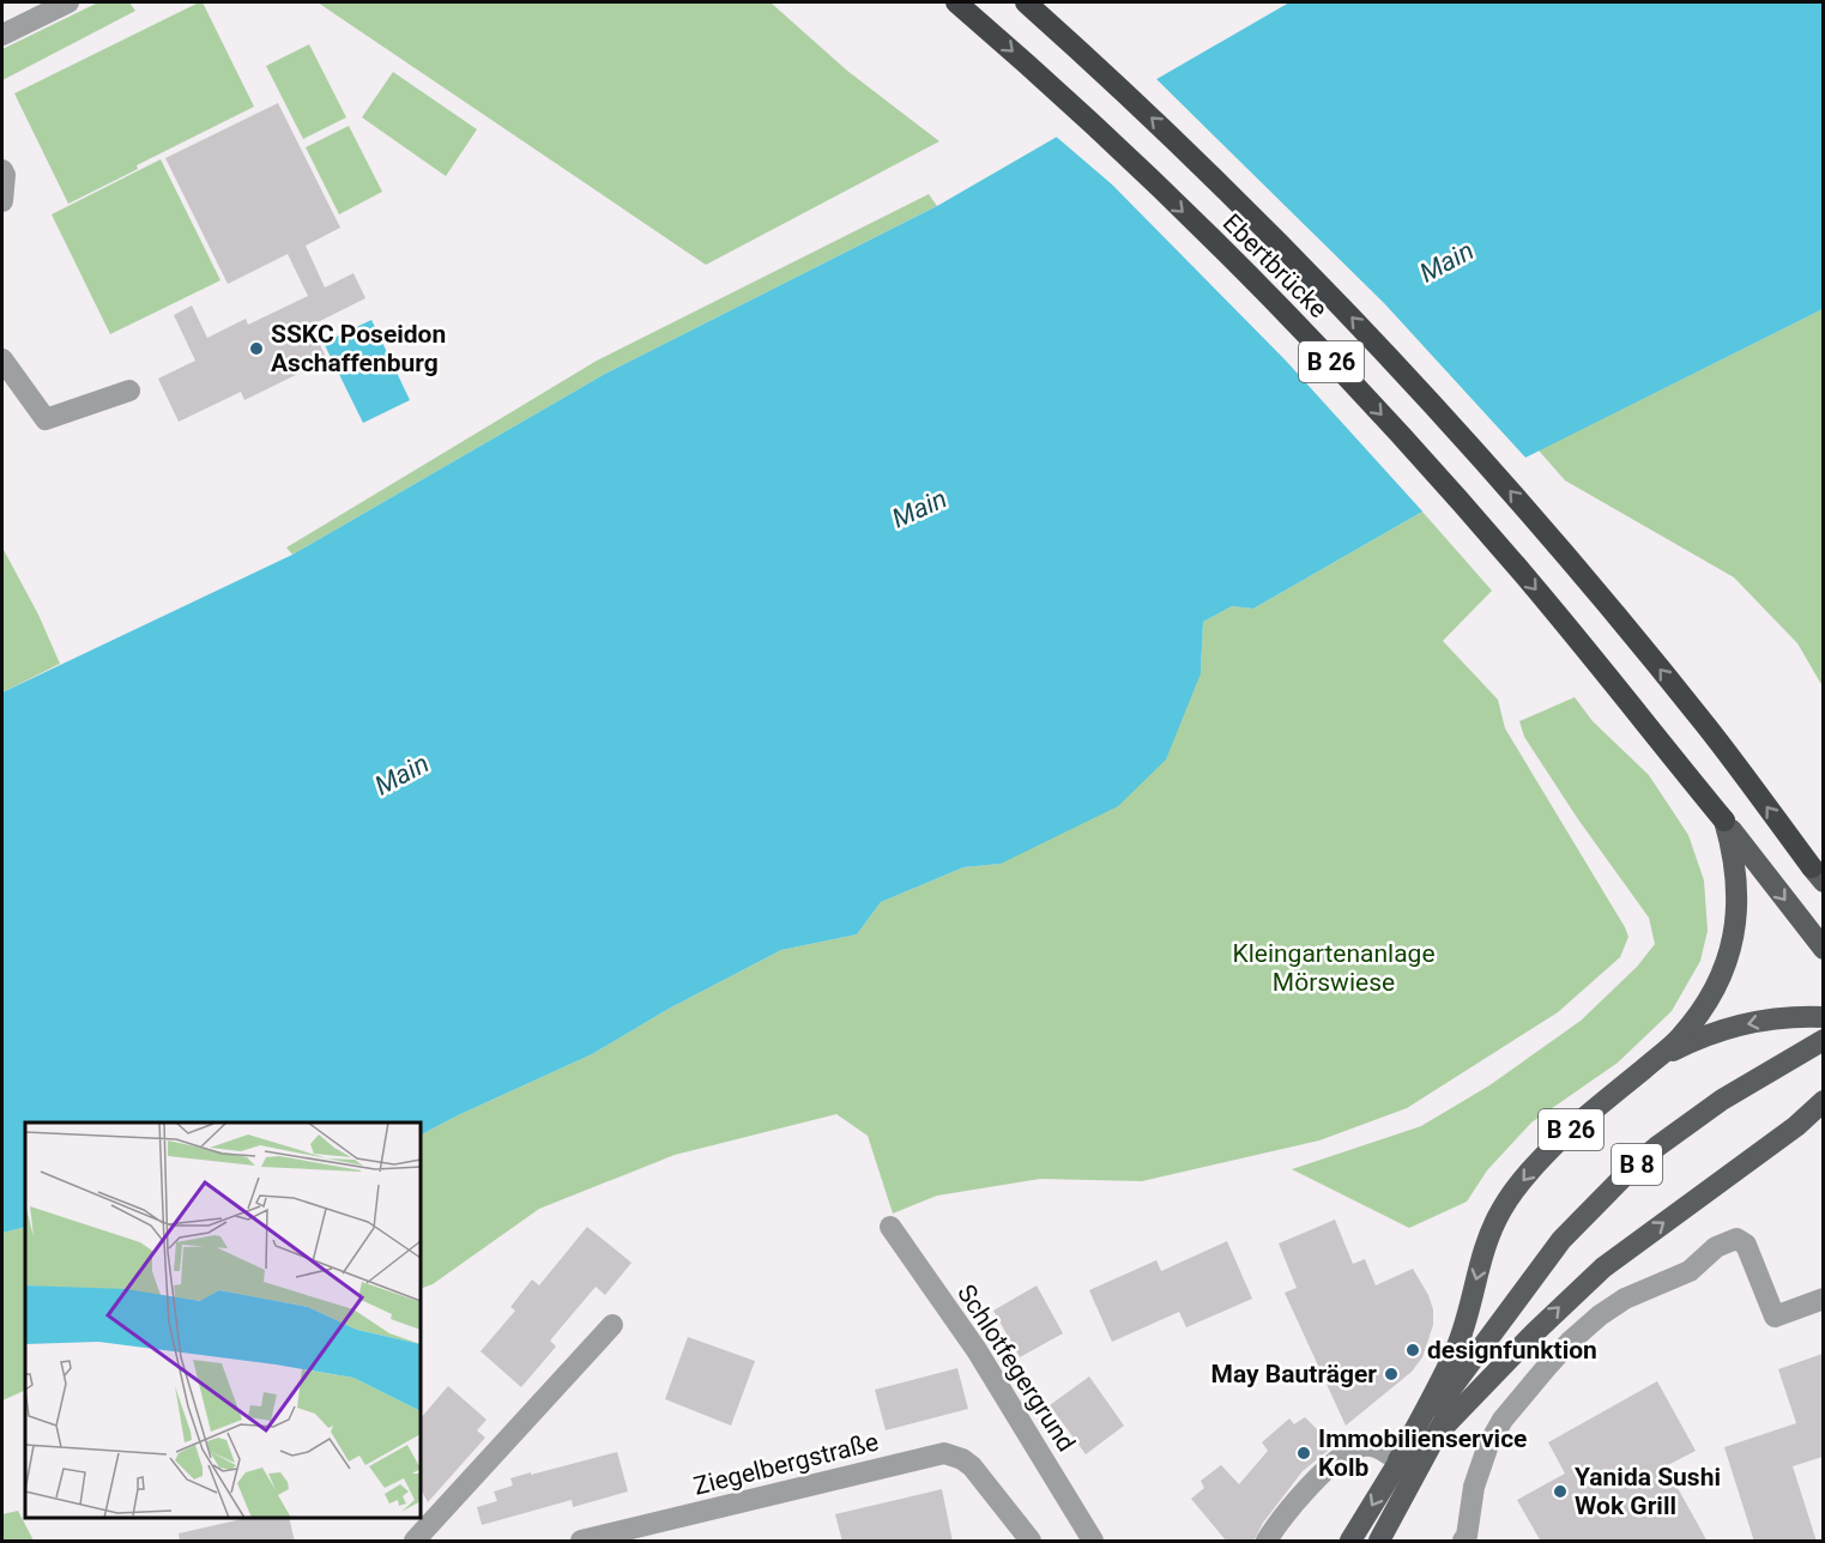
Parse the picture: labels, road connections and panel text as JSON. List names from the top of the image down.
{
  "streets": {
    "highway": ["Ebertbrücke", "B 26"],
    "main road": ["B 8"],
    "street": ["Schlotfegergrund", "Ziegelbergstraße"]
  },
  "crossings": [
    ["B 26", "B 8"]
  ],
  "water": ["Main"],
  "parks": ["Kleingartenanlage Mörswiese"],
  "places": [
    "SSKC Poseidon Aschaffenburg",
    "designfunktion",
    "May Bauträger",
    "Immobilienservice Kolb",
    "Yanida Sushi Wok Grill"
  ]
}
